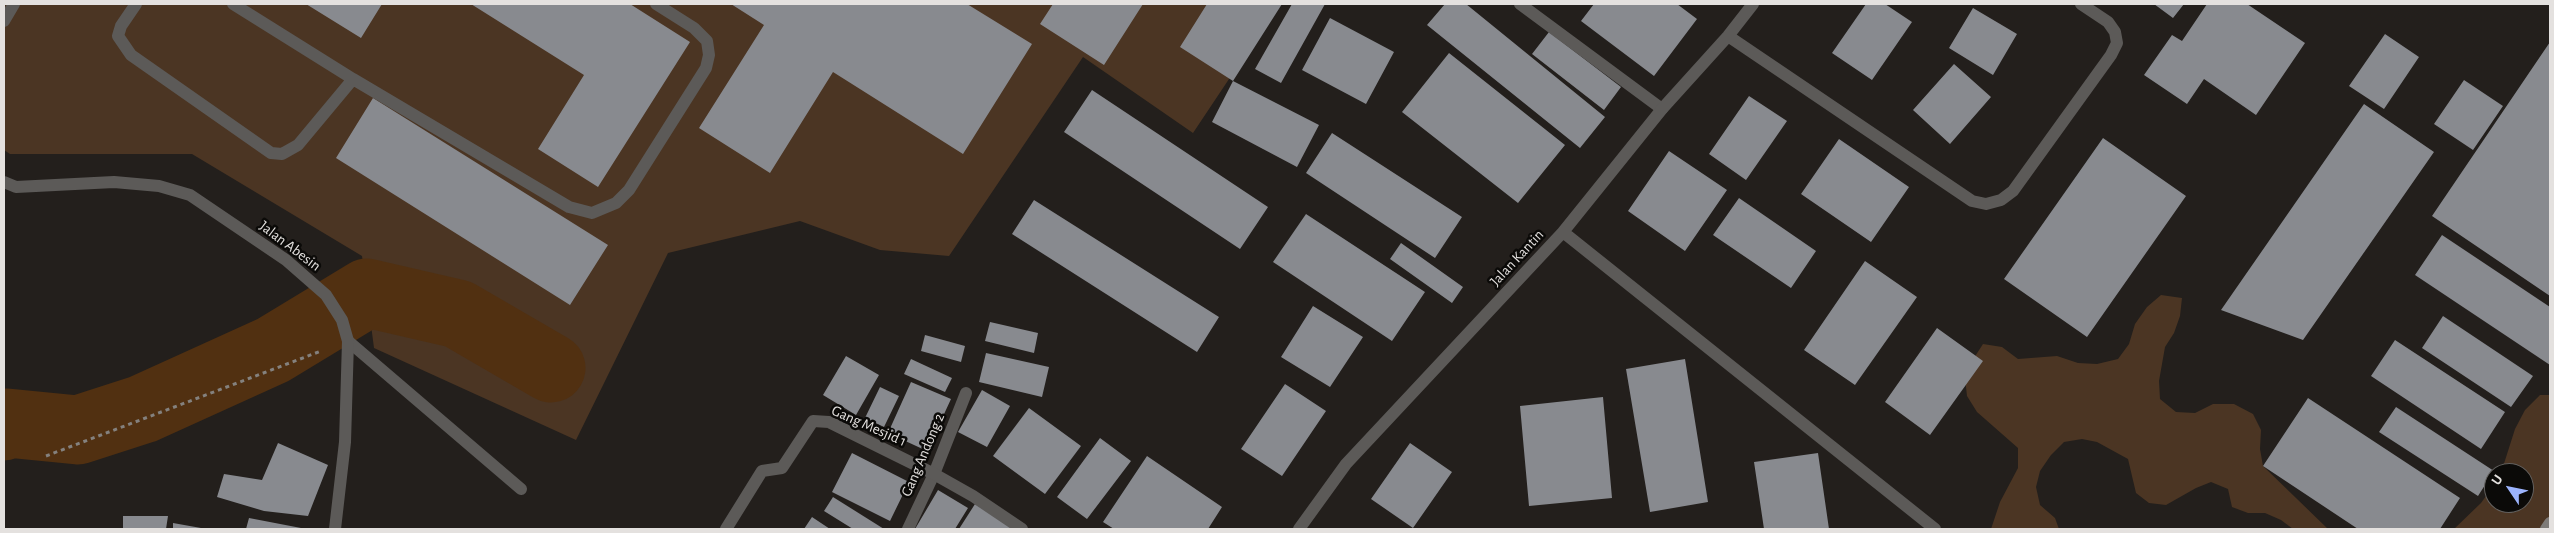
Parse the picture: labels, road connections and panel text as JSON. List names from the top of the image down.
{
  "streets": {
    "street": [
      "Jalan Abesin",
      "Jalan Kantin",
      "Gang Mesjid 1",
      "Gang Andong 2"
    ]
  },
  "crossings": [
    ["Gang Mesjid 1", "Gang Andong 2"]
  ],
  "north": "top left"
}
